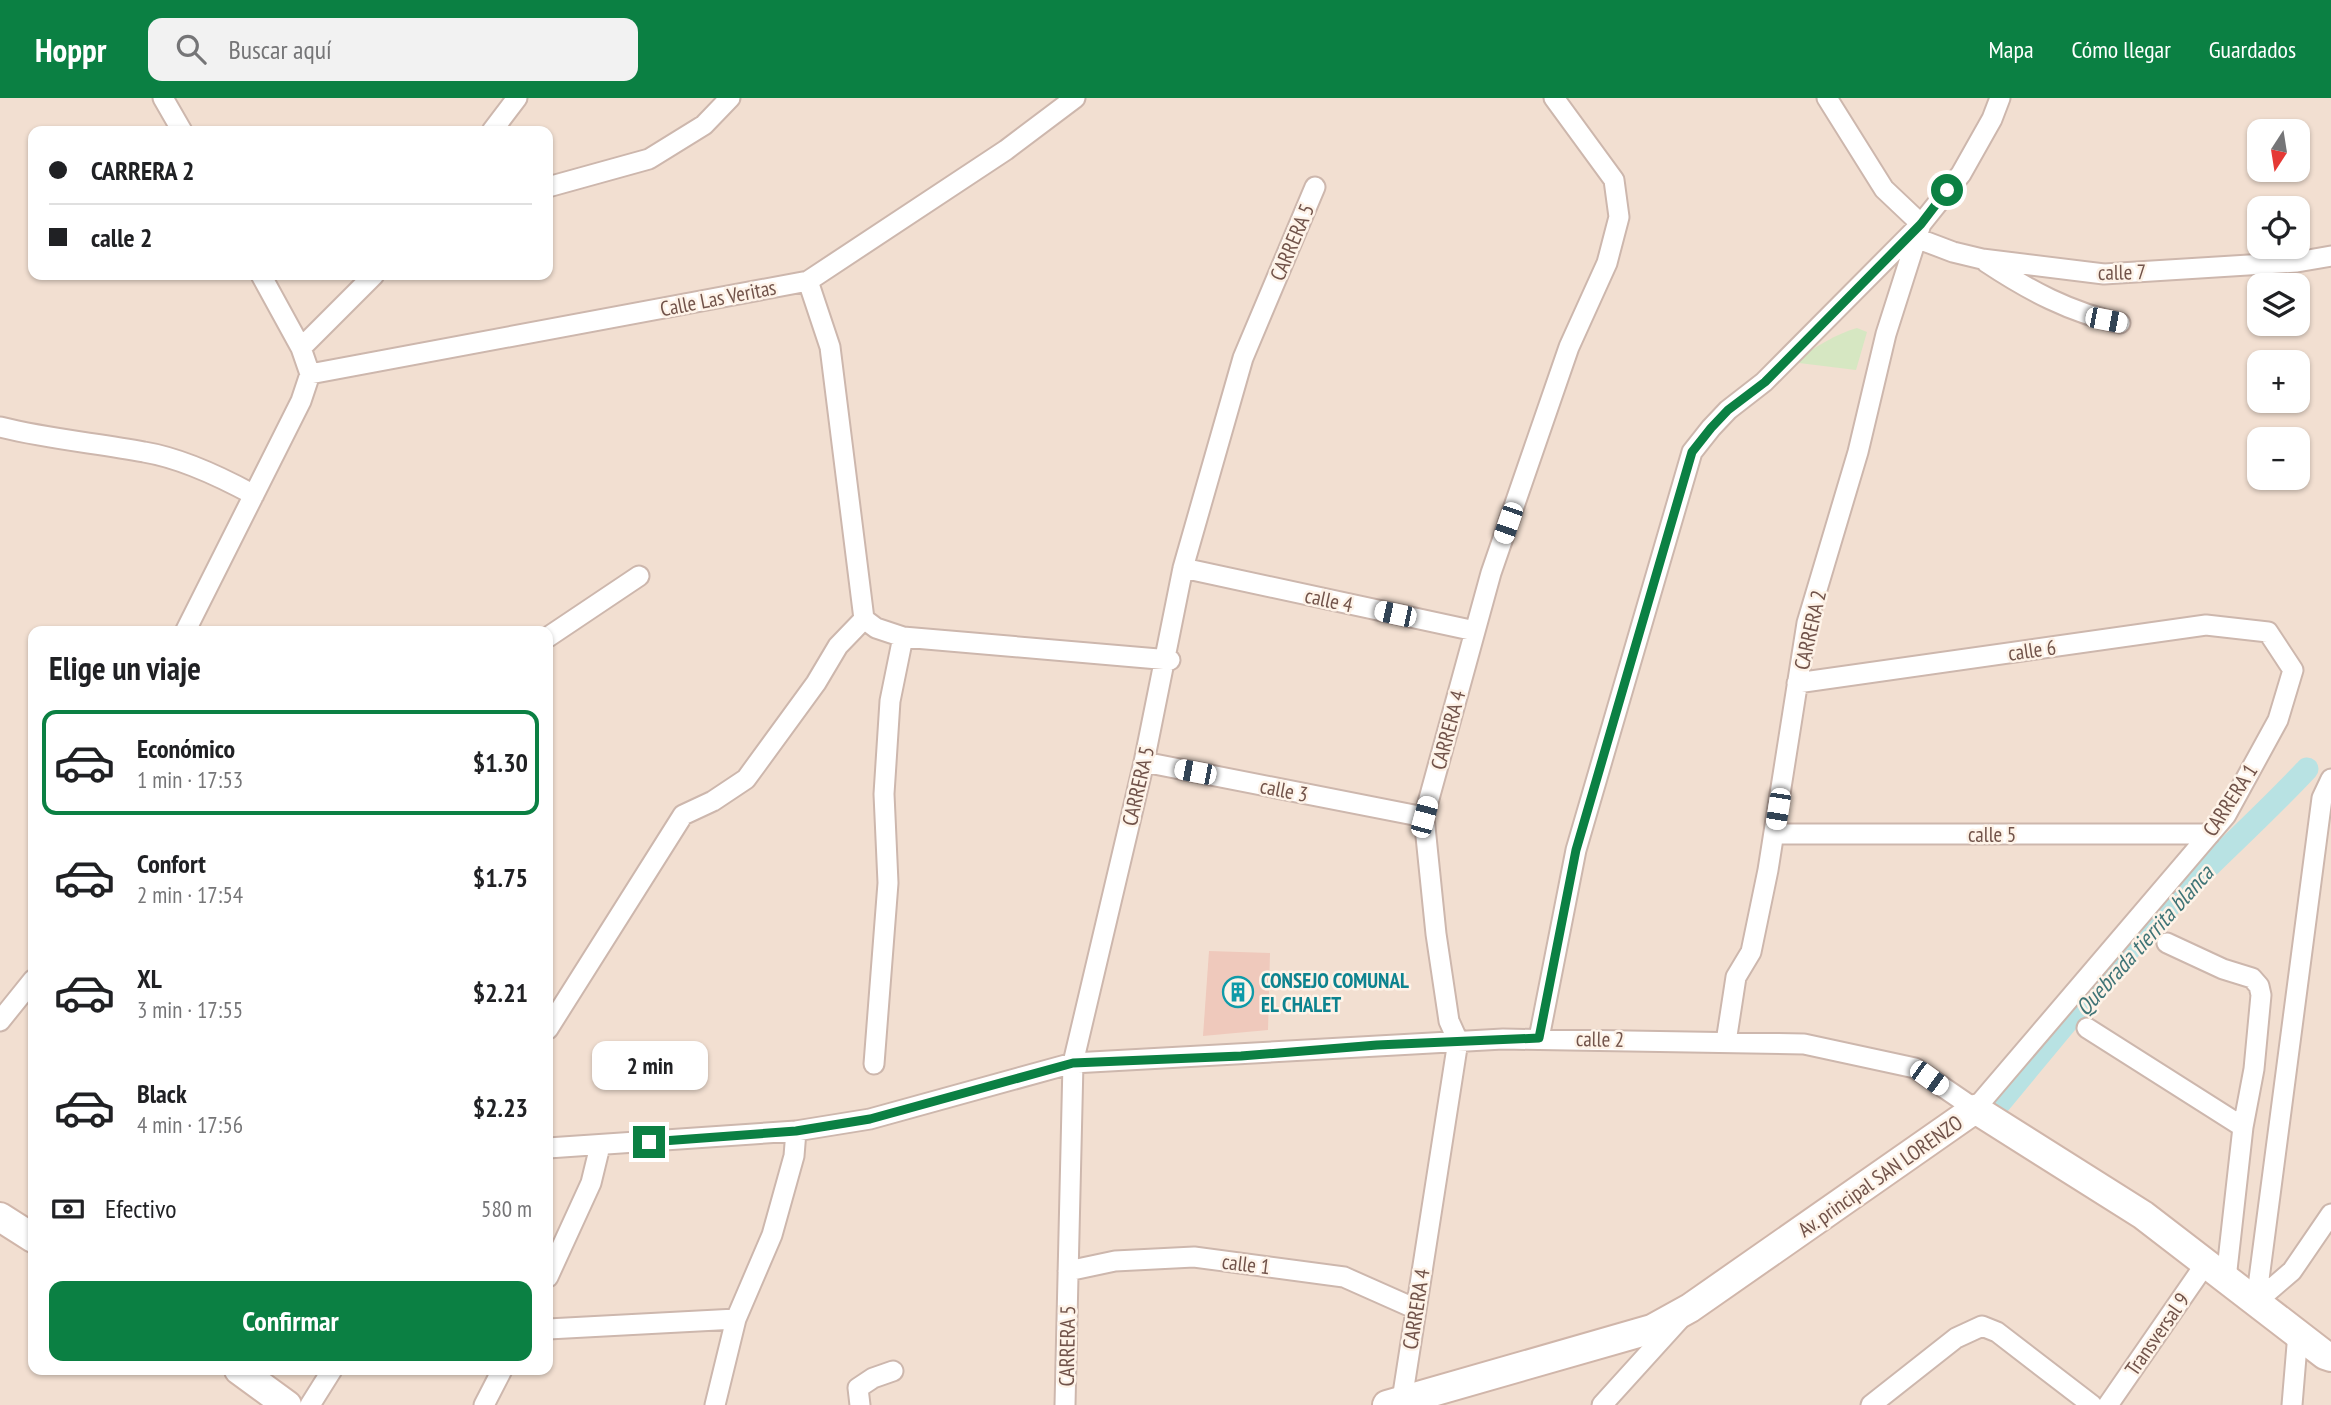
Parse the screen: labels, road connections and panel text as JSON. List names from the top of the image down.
{
  "streets": {
    "main road": ["Av. principal SAN LORENZO"],
    "street": [
      "CARRERA 5",
      "calle 7",
      "Calle Las Veritas",
      "calle 4",
      "CARRERA 2",
      "calle 6",
      "CARRERA 4",
      "calle 3",
      "CARRERA 1",
      "calle 5",
      "calle 2",
      "calle 1",
      "Transversal 9"
    ]
  },
  "crossings": [
    ["CARRERA 5", "calle 4"],
    ["CARRERA 5", "calle 3"],
    ["CARRERA 5", "calle 2"],
    ["CARRERA 5", "calle 1"],
    ["calle 7", "CARRERA 2"],
    ["calle 4", "CARRERA 4"],
    ["CARRERA 2", "calle 6"],
    ["CARRERA 2", "calle 5"],
    ["CARRERA 2", "calle 2"],
    ["calle 6", "CARRERA 1"],
    ["CARRERA 4", "calle 3"],
    ["CARRERA 4", "calle 2"],
    ["CARRERA 4", "Av. principal SAN LORENZO"],
    ["CARRERA 4", "calle 1"],
    ["CARRERA 1", "calle 5"],
    ["CARRERA 1", "calle 2"],
    ["CARRERA 1", "Av. principal SAN LORENZO"],
    ["calle 2", "Av. principal SAN LORENZO"],
    ["Av. principal SAN LORENZO", "Transversal 9"]
  ],
  "water": ["Quebrada tierrita blanca"],
  "places": {
    "building": ["CONSEJO COMUNAL EL CHALET"]
  },
  "north": "bottom",
  "page": {
    "header": "Hoppr",
    "search": "Buscar aquí",
    "nav": ["Mapa", "Cómo llegar", "Guardados"],
    "map_buttons": ["+", "−"],
    "banner": ["CARRERA 2", "calle 2"],
    "heading": "Elige un viaje",
    "list": [
      {
        "name": "Económico",
        "note": "1 min · 17:53",
        "value": "$1.30"
      },
      {
        "name": "Confort",
        "note": "2 min · 17:54",
        "value": "$1.75"
      },
      {
        "name": "XL",
        "note": "3 min · 17:55",
        "value": "$2.21"
      },
      {
        "name": "Black",
        "note": "4 min · 17:56",
        "value": "$2.23"
      }
    ],
    "bubble": "2 min",
    "pay": ["Efectivo", "580 m"],
    "buttons": "Confirmar"
  }
}
